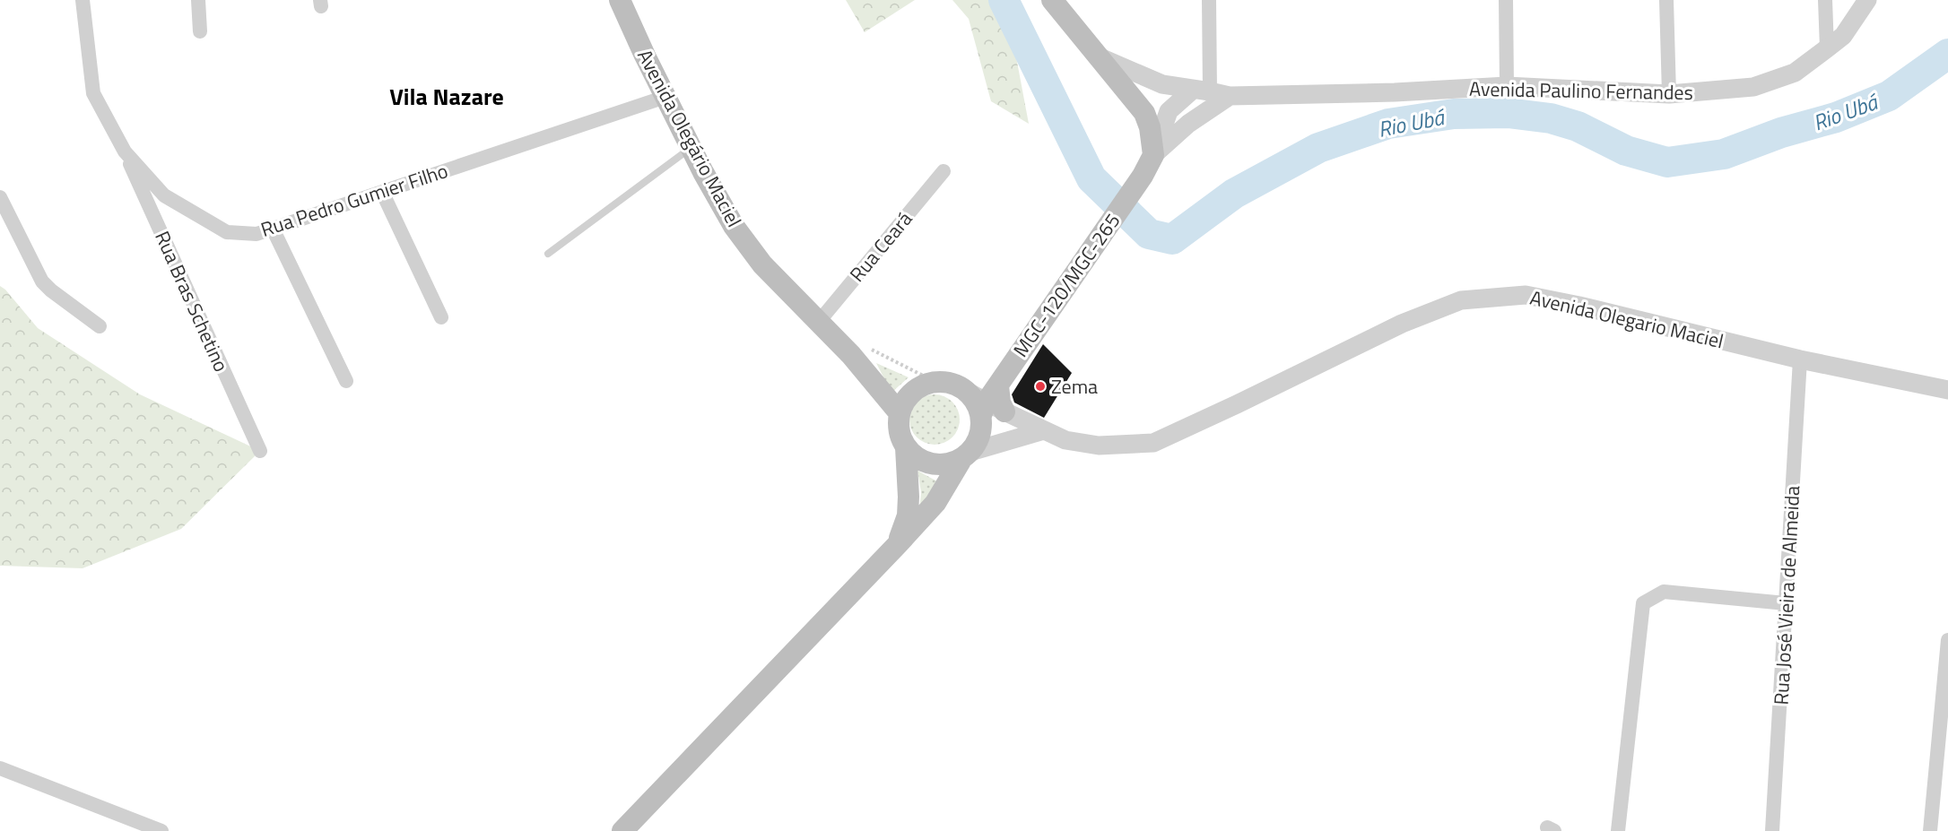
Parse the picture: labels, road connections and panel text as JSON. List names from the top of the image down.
{
  "streets": {
    "main road": ["Avenida Paulino Fernandes", "Avenida Olegário Maciel", "MGC-120/MGC-265"],
    "street": [
      "Rua Pedro Gumier Filho",
      "Rua Ceará",
      "Rua Bras Schetino",
      "Avenida Olegario Maciel",
      "Rua José Vieira de Almeida"
    ]
  },
  "crossings": [
    ["Avenida Paulino Fernandes", "MGC-120/MGC-265"],
    ["Avenida Olegário Maciel", "Rua Pedro Gumier Filho"],
    ["Avenida Olegário Maciel", "Rua Ceará"],
    ["Avenida Olegário Maciel", "MGC-120/MGC-265"],
    ["Avenida Olegário Maciel", "Avenida Olegario Maciel"],
    ["Rua Pedro Gumier Filho", "Rua Bras Schetino"],
    ["MGC-120/MGC-265", "Avenida Olegario Maciel"],
    ["Avenida Olegario Maciel", "Rua José Vieira de Almeida"]
  ],
  "districts": ["Vila Nazare"],
  "water": ["Rio Ubá"],
  "places": ["Zema"]
}
